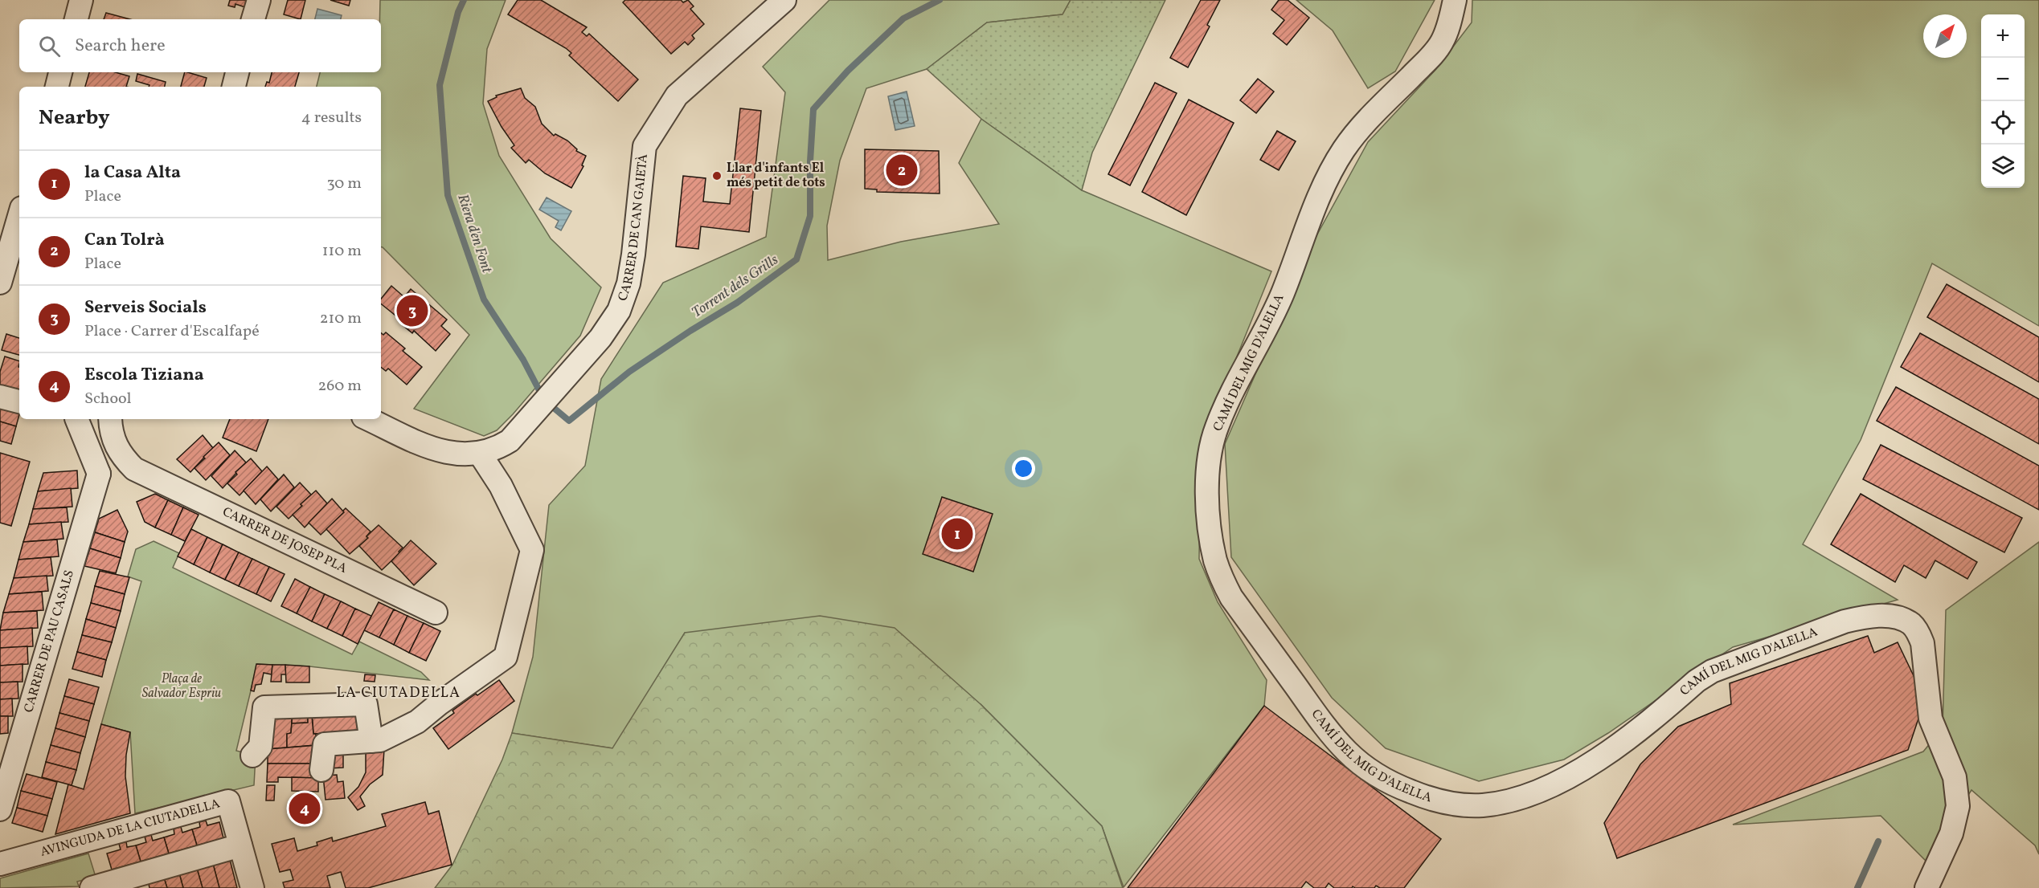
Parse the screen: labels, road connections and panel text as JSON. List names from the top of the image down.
{
  "streets": {
    "street": [
      "CARRER DE CAN GAIETÀ",
      "CAMÍ DEL MIG D'ALELLA",
      "CARRER DE JOSEP PLA",
      "CARRER DE PAU CASALS",
      "AVINGUDA DE LA CIUTADELLA"
    ]
  },
  "crossings": [
    ["CARRER DE JOSEP PLA", "CARRER DE PAU CASALS"]
  ],
  "districts": ["LA CIUTADELLA"],
  "water": ["Riera d'en Font", "Torrent dels Grills"],
  "parks": ["Plaça de Salvador Espriu"],
  "places": ["Llar d'infants El més petit de tots"],
  "north": "top right",
  "page": {
    "map_buttons": ["+", "−"],
    "search": "Search here",
    "heading": ["Nearby", "4 results"],
    "list": [
      {
        "mark": "1",
        "name": "la Casa Alta",
        "note": "Place",
        "value": "30 m"
      },
      {
        "mark": "2",
        "name": "Can Tolrà",
        "note": "Place",
        "value": "110 m"
      },
      {
        "mark": "3",
        "name": "Serveis Socials",
        "note": "Place · Carrer d'Escalfapé",
        "value": "210 m"
      },
      {
        "mark": "4",
        "name": "Escola Tiziana",
        "note": "School",
        "value": "260 m"
      }
    ],
    "pins": [
      "2",
      "3",
      "1",
      "4"
    ]
  }
}
